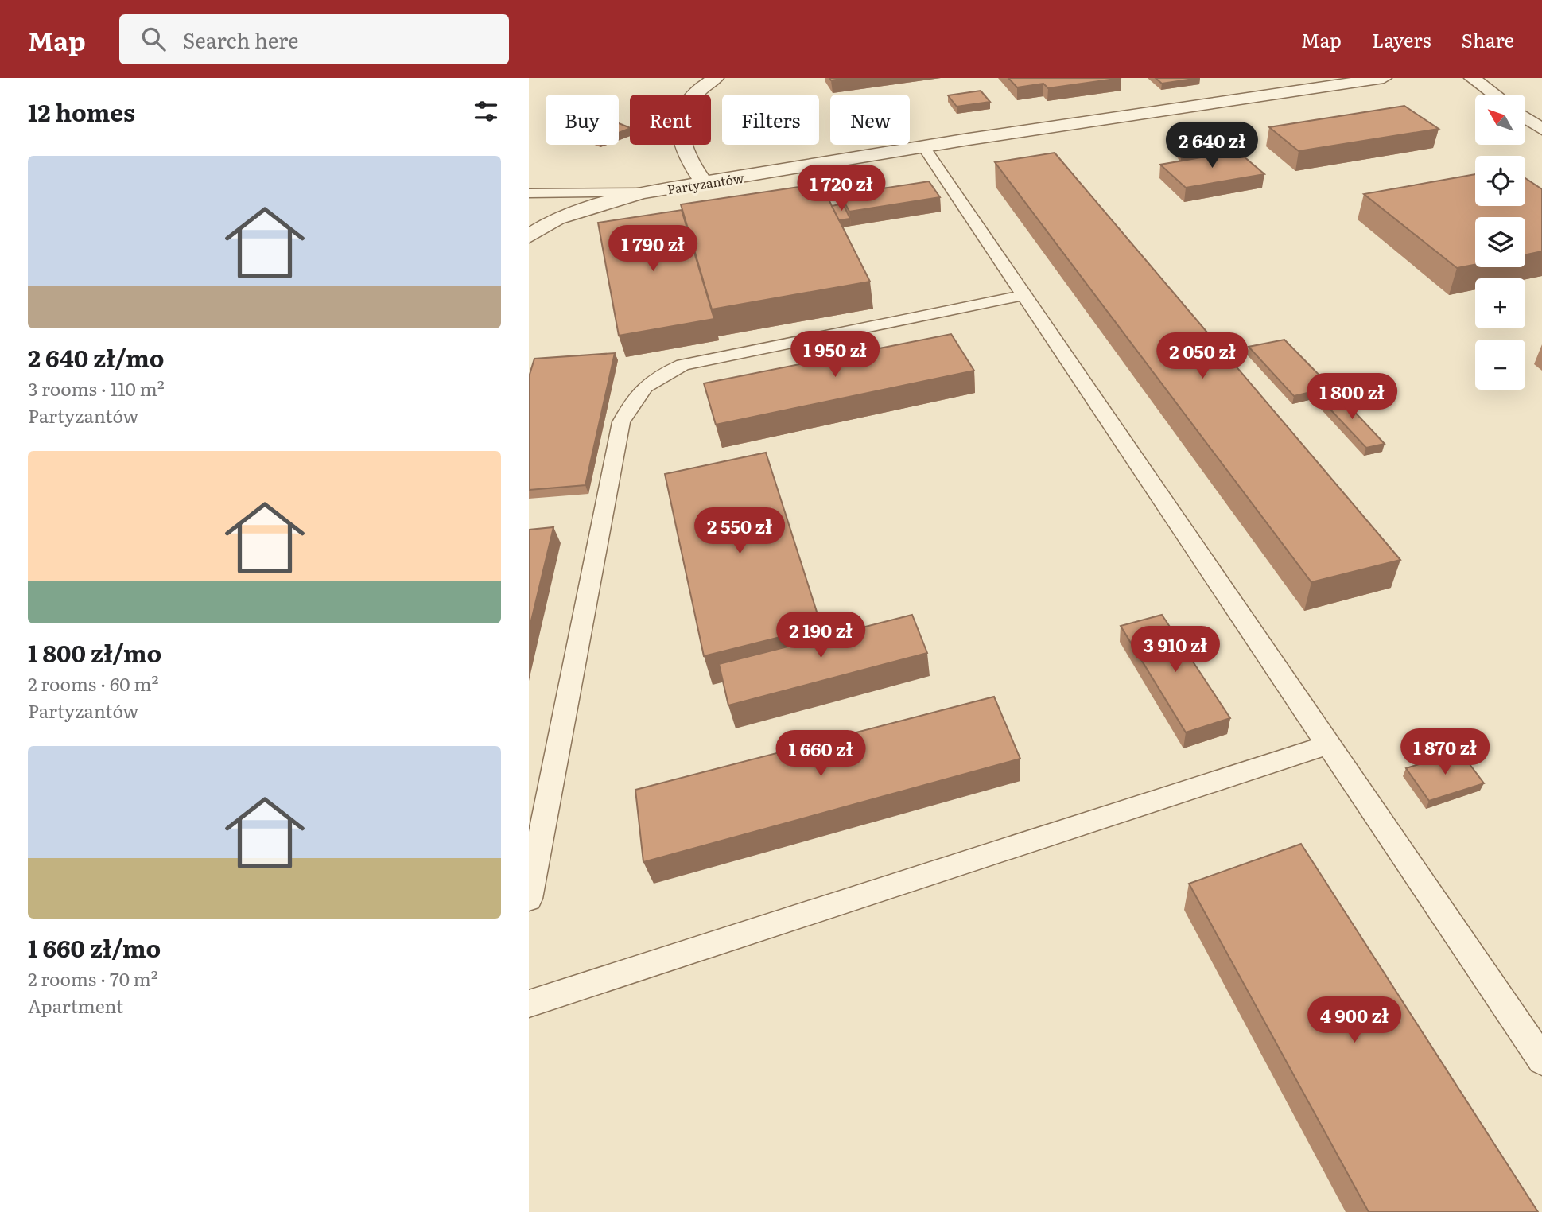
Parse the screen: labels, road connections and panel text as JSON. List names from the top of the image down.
{
  "streets": {
    "street": ["Partyzantów"]
  },
  "north": "top left",
  "page": {
    "header": "Map",
    "search": "Search here",
    "nav": ["Map", "Layers", "Share"],
    "heading": "12 homes",
    "map_buttons": ["+", "−"],
    "chip": [
      "Buy",
      "Rent",
      "Filters",
      "New"
    ],
    "price": [
      "2 640 zł",
      "1 720 zł",
      "1 790 zł",
      "1 950 zł",
      "2 050 zł",
      "1 800 zł",
      "2 550 zł",
      "2 190 zł",
      "3 910 zł",
      "1 870 zł",
      "1 660 zł",
      "4 900 zł"
    ],
    "list": [
      {
        "name": "2 640 zł/mo",
        "note": "3 rooms · 110 m² · Partyzantów"
      },
      {
        "name": "1 800 zł/mo",
        "note": "2 rooms · 60 m² · Partyzantów"
      },
      {
        "name": "1 660 zł/mo",
        "note": "2 rooms · 70 m² · Apartment"
      }
    ]
  }
}
